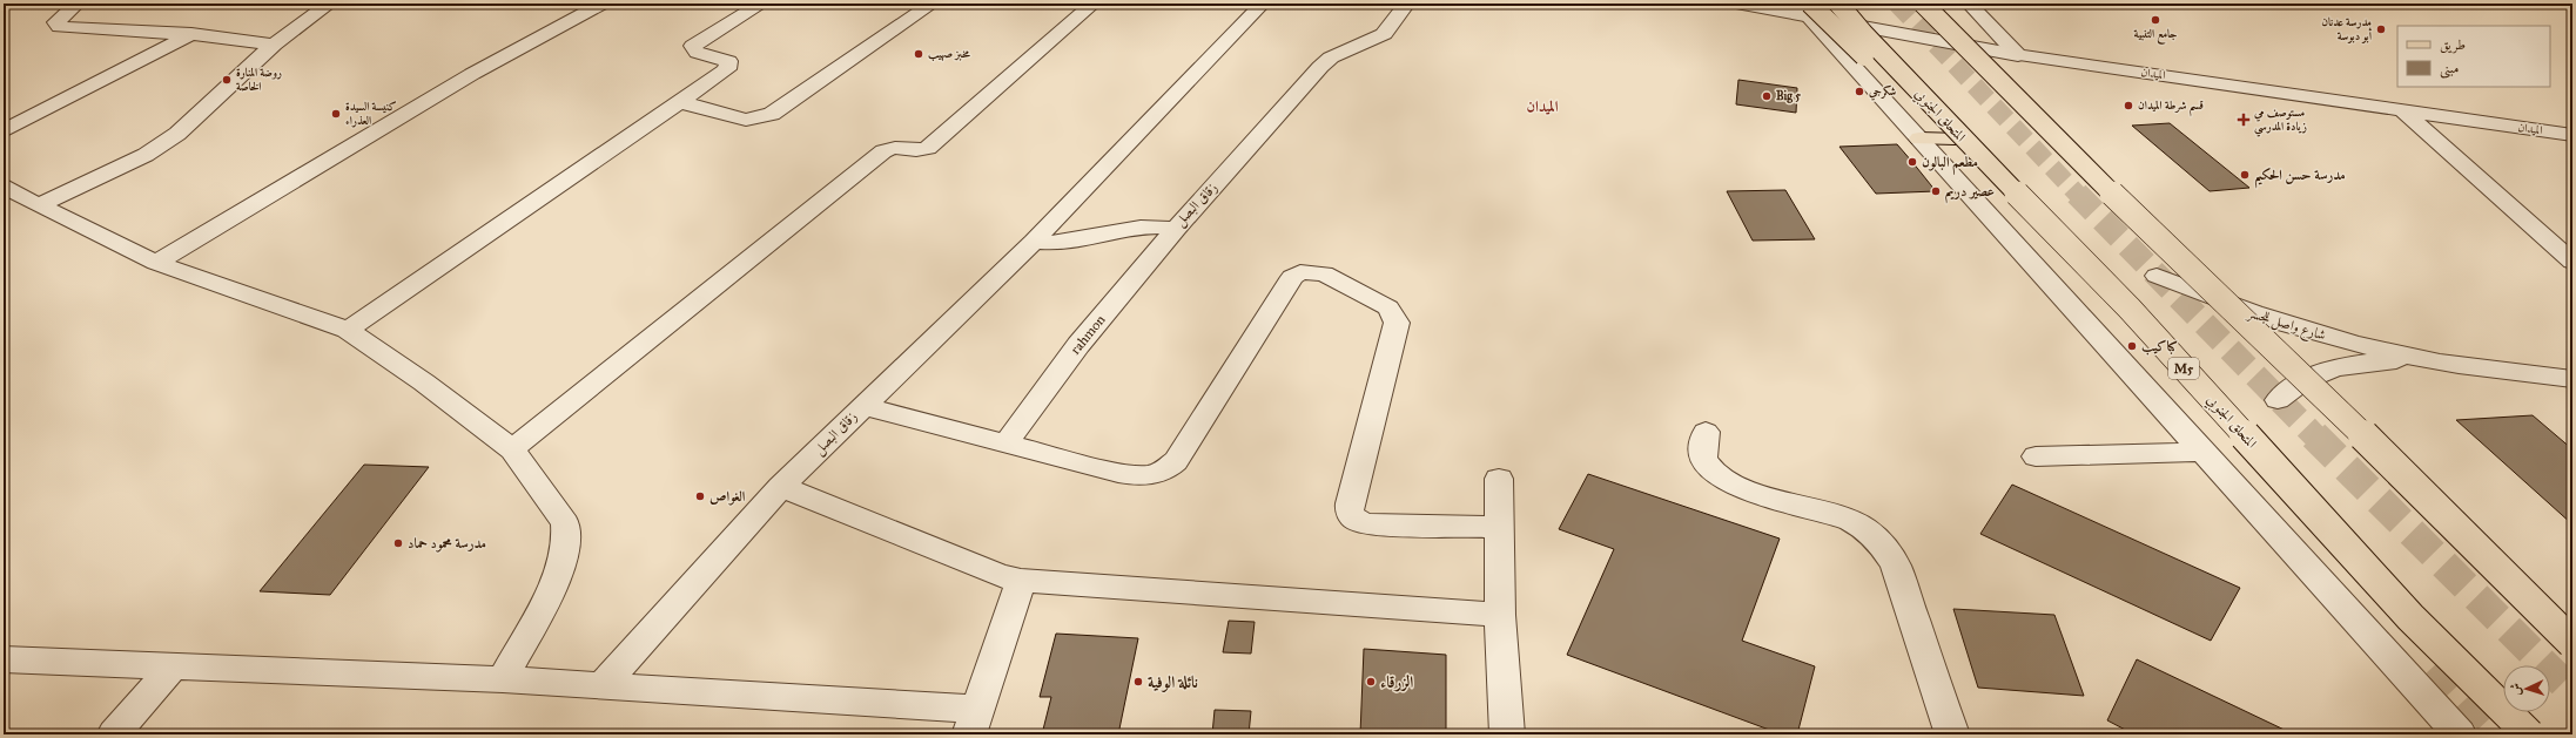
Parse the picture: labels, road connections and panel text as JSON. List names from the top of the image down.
{
  "streets": {
    "main road": ["المتحلق الجنوبي", "M5"],
    "street": [
      "الميدان",
      "زقاق البصل",
      "شارع واصل للجسر",
      "rahmon"
    ]
  },
  "crossings": [
    ["زقاق البصل", "rahmon"]
  ],
  "districts": ["الميدان"],
  "places": {
    "other": [
      "جامع التنبية",
      "مدرسة عدنان أبو دبوسة",
      "مخبز صهيب",
      "روضة المنارة الخاصة",
      "شكرجي",
      "Big 5",
      "قسم شرطة الميدان",
      "كنيسة السيدة العذراء",
      "مطعم البالون",
      "مدرسة حسن الحكيم",
      "عصير دريم",
      "كباكيب",
      "الغواص",
      "مدرسة محمود حماد",
      "نائلة الوفية",
      "الزرقاء"
    ],
    "health": ["مستوصف مي زيادة المدرسي"]
  },
  "legend": ["طريق", "مبنى"],
  "north": "left"
}
